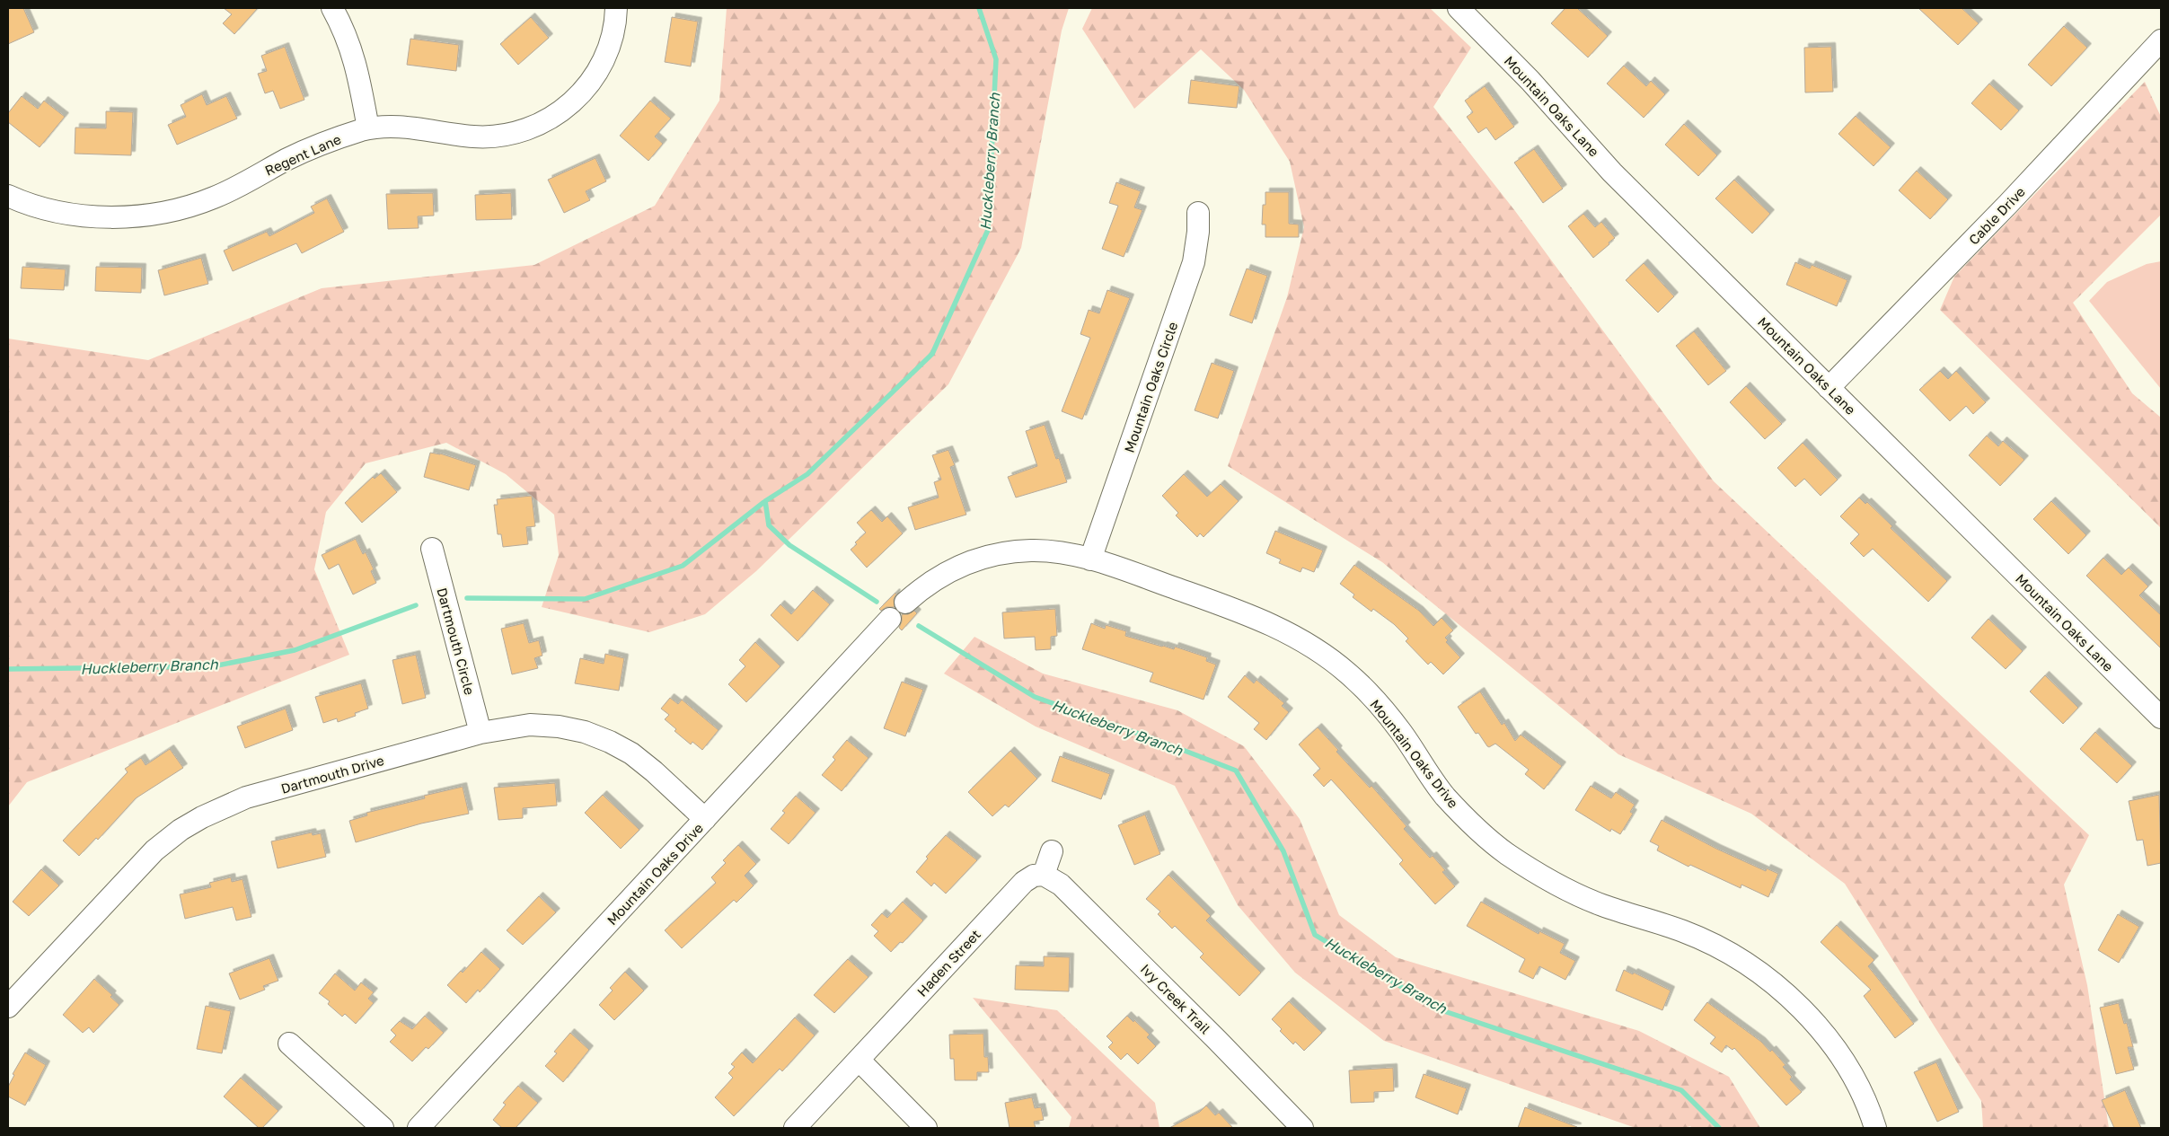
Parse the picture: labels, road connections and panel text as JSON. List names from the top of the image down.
{
  "streets": {
    "street": [
      "Mountain Oaks Lane",
      "Regent Lane",
      "Cable Drive",
      "Mountain Oaks Circle",
      "Dartmouth Circle",
      "Mountain Oaks Drive",
      "Dartmouth Drive",
      "Haden Street",
      "Ivy Creek Trail"
    ]
  },
  "crossings": [
    ["Mountain Oaks Lane", "Cable Drive"],
    ["Mountain Oaks Circle", "Mountain Oaks Drive"],
    ["Dartmouth Circle", "Dartmouth Drive"],
    ["Mountain Oaks Drive", "Dartmouth Drive"],
    ["Haden Street", "Ivy Creek Trail"]
  ],
  "water": ["Huckleberry Branch"]
}
